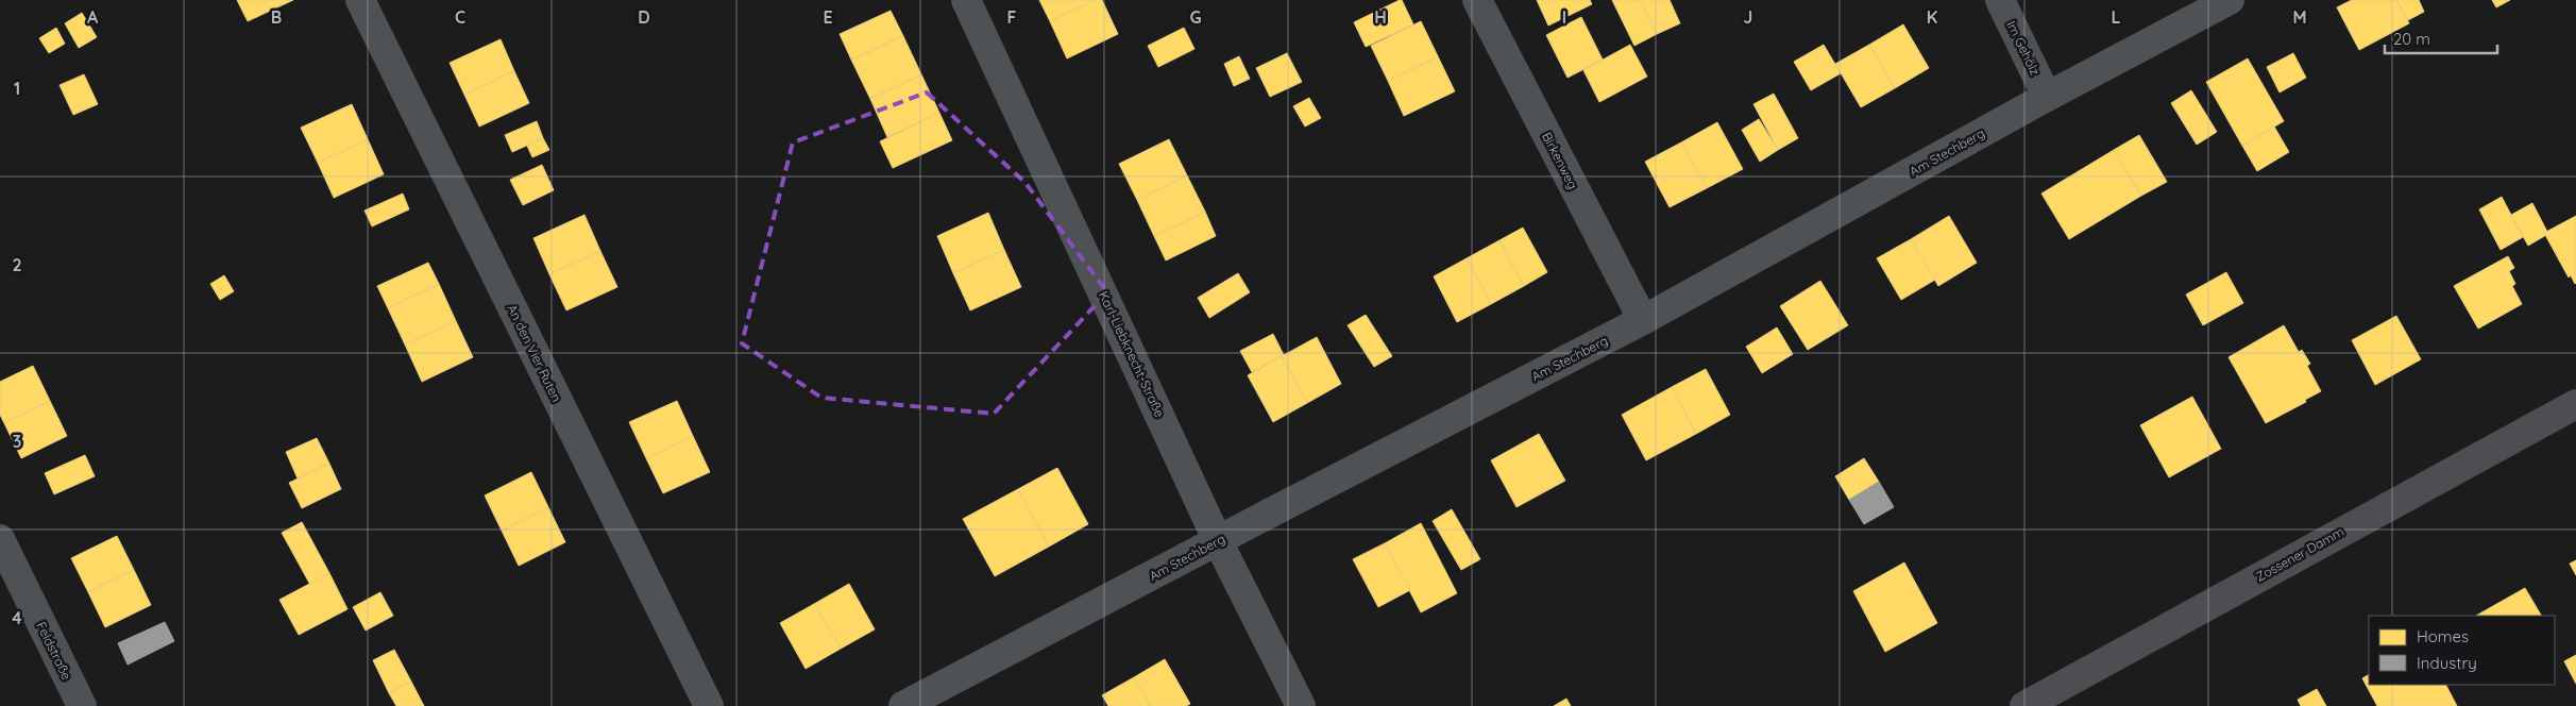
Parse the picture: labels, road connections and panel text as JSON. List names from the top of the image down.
{
  "streets": {
    "main road": ["Zossener Damm"],
    "street": [
      "Im Gehölz",
      "Am Stechberg",
      "Birkenweg",
      "An den Vier Ruten",
      "Karl-Liebknecht-Straße",
      "Feldstraße"
    ]
  },
  "crossings": [
    ["Im Gehölz", "Am Stechberg"],
    ["Am Stechberg", "Birkenweg"],
    ["Am Stechberg", "Karl-Liebknecht-Straße"]
  ],
  "legend": ["Homes", "Industry"],
  "scale_bar": "20 m",
  "grid": {
    "columns": [
      "A",
      "B",
      "C",
      "D",
      "E",
      "F",
      "G",
      "H",
      "I",
      "J",
      "K",
      "L",
      "M"
    ],
    "rows": [
      "1",
      "2",
      "3",
      "4"
    ]
  }
}
